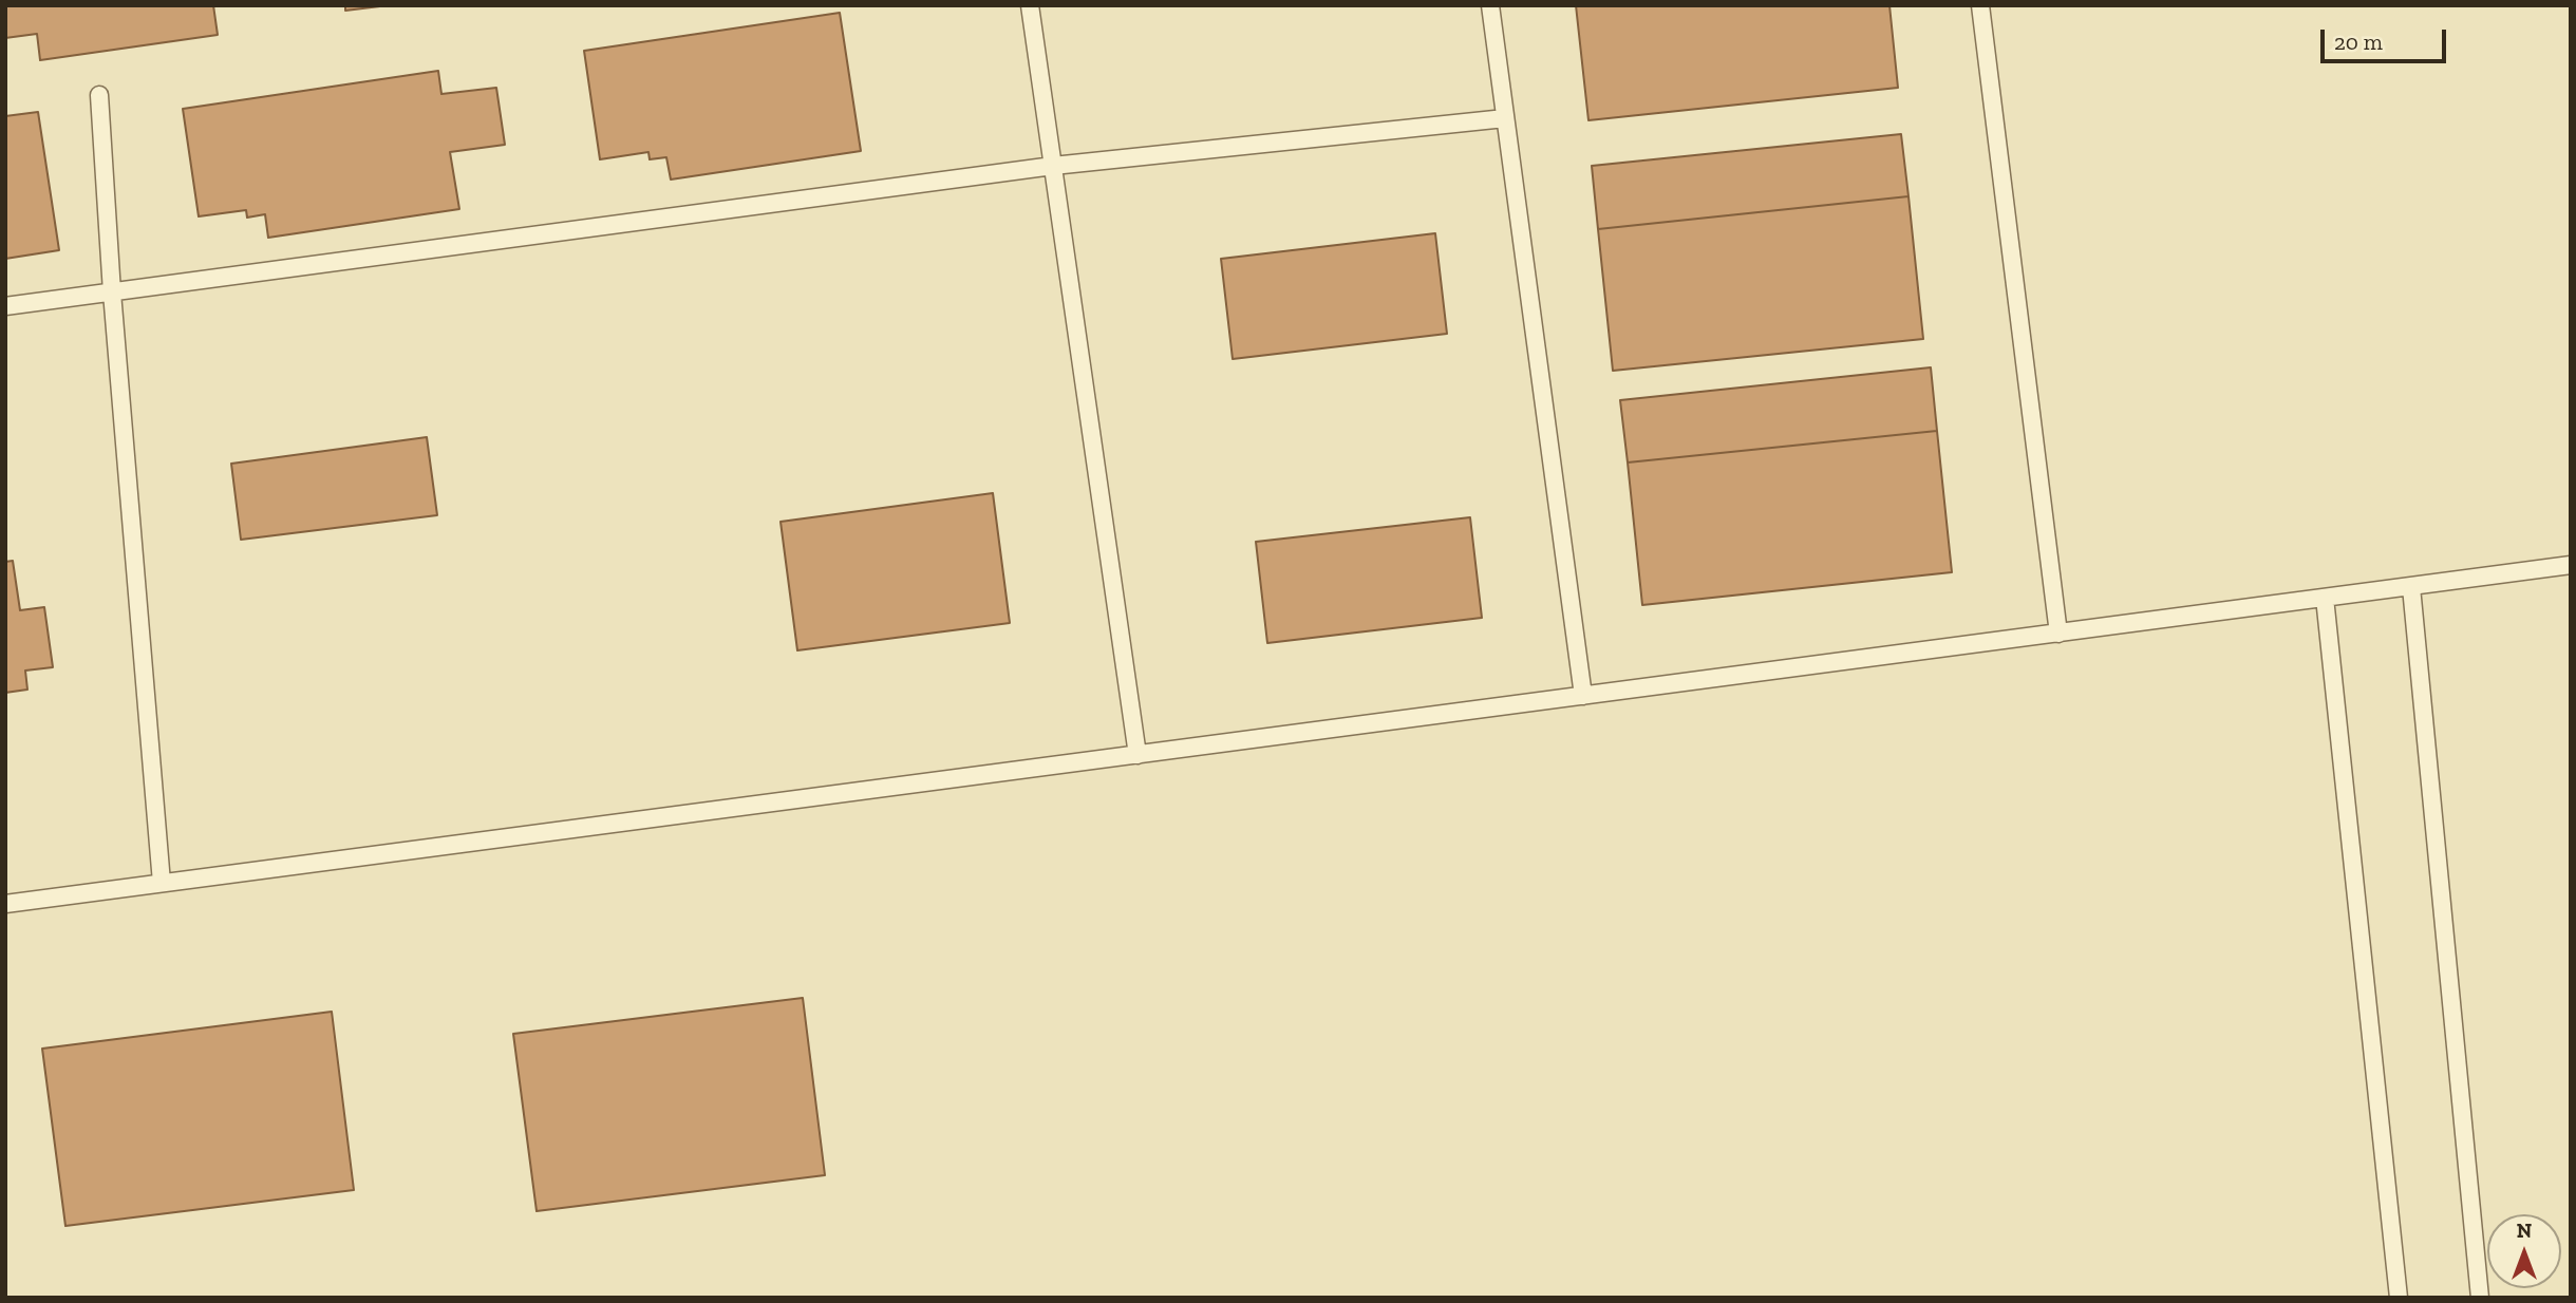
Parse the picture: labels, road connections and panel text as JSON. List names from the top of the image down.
{
  "scale_bar": "20 m",
  "north": "top"
}
